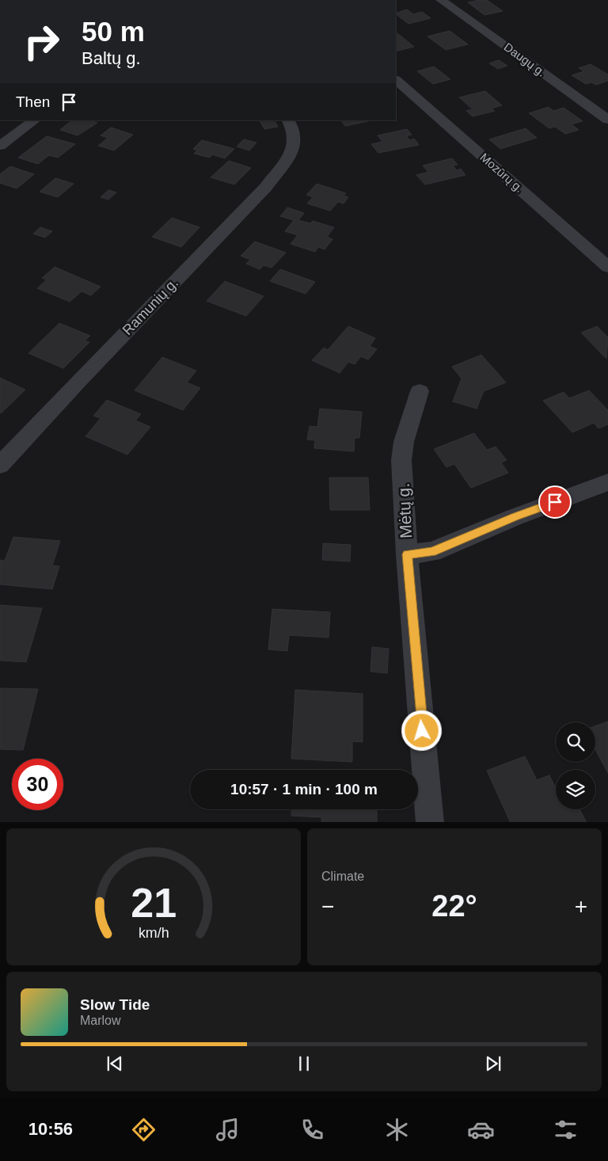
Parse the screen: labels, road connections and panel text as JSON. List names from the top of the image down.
{
  "streets": {
    "street": [
      "Daugų g.",
      "Mozūrų g.",
      "Ramunių g.",
      "Mėtų g."
    ]
  },
  "page": {
    "turn": ["50 m", "Baltų g."],
    "then": "Then",
    "limit": "30",
    "trip": "10:57 · 1 min · 100 m",
    "tile": "Climate",
    "heat": ["−", "22°", "+"],
    "song": ["Slow Tide", "Marlow"],
    "tabs": "10:56",
    "gauge": ["21", "km/h"]
  }
}
